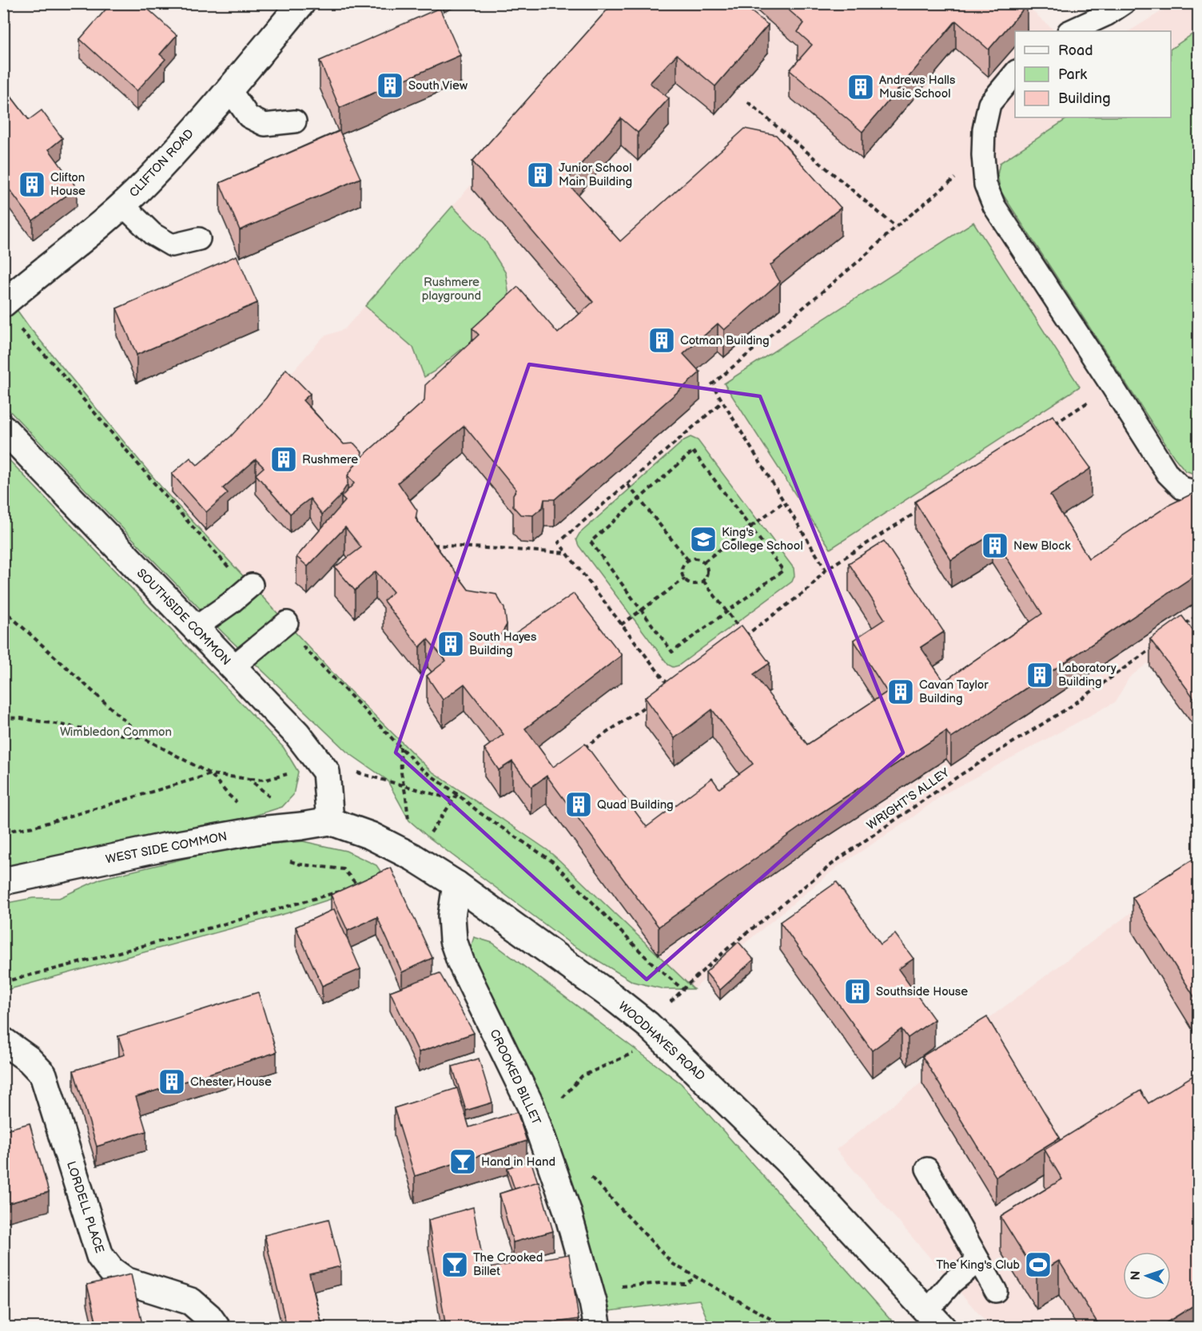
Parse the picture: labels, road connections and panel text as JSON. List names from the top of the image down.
{
  "streets": {
    "street": [
      "CLIFTON ROAD",
      "SOUTHSIDE COMMON",
      "WEST SIDE COMMON",
      "WOODHAYES ROAD",
      "CROOKED BILLET",
      "LORDELL PLACE"
    ],
    "path": ["WRIGHT'S ALLEY"]
  },
  "crossings": [
    ["WRIGHT'S ALLEY", "WOODHAYES ROAD"],
    ["WRIGHT'S ALLEY", "CROOKED BILLET"],
    ["WEST SIDE COMMON", "WOODHAYES ROAD"],
    ["WOODHAYES ROAD", "CROOKED BILLET"]
  ],
  "parks": ["Rushmere playground", "Wimbledon Common"],
  "places": {
    "building": [
      "South View",
      "Andrews Halls Music School",
      "Junior School Main Building",
      "Clifton House",
      "Cotman Building",
      "Rushmere",
      "New Block",
      "South Hayes Building",
      "Laboratory Building",
      "Cavan Taylor Building",
      "Quad Building",
      "Southside House",
      "Chester House"
    ],
    "school or university": ["King's College School"],
    "bar": ["Hand in Hand", "The Crooked Billet"],
    "sports": ["The King's Club"]
  },
  "legend": ["Road", "Park", "Building"],
  "north": "left"
}
